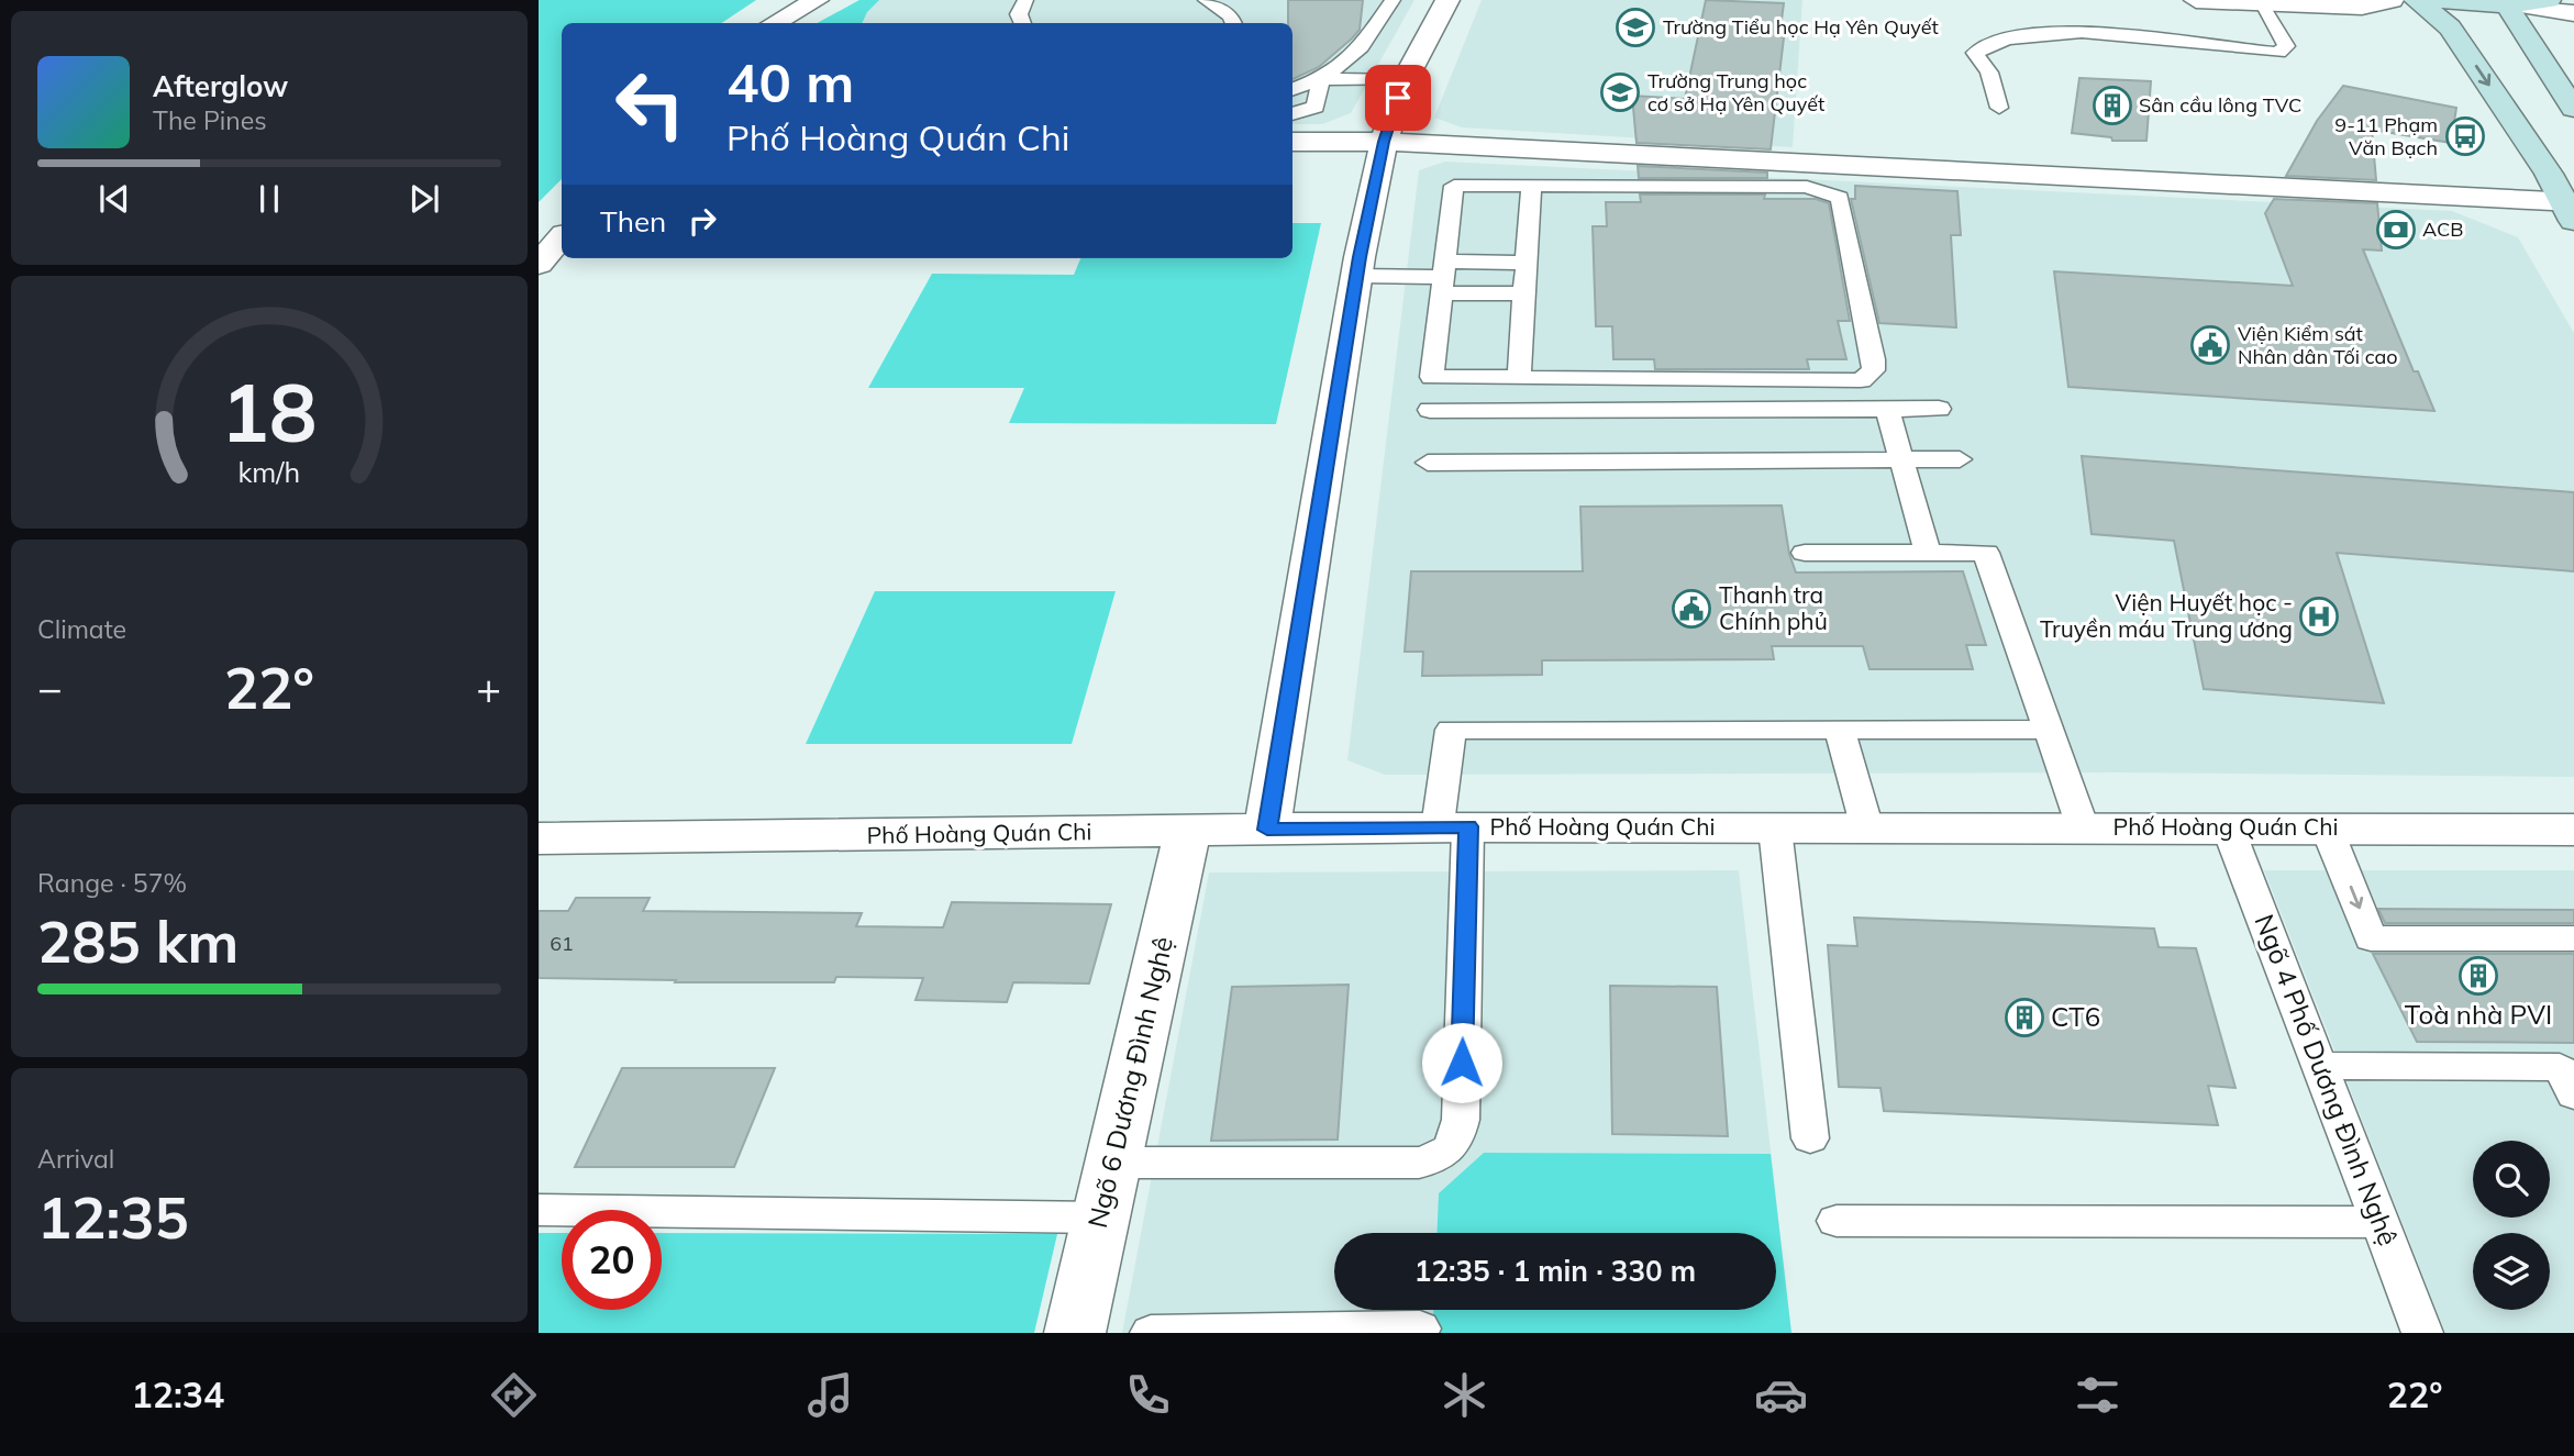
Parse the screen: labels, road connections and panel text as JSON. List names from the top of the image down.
{
  "streets": {
    "street": ["Phố Hoàng Quán Chi", "Ngõ 6 Dương Đình Nghệ"],
    "lane": ["Ngõ 4 Phố Dương Đình Nghệ"]
  },
  "crossings": [
    ["Phố Hoàng Quán Chi", "Ngõ 4 Phố Dương Đình Nghệ"],
    ["Phố Hoàng Quán Chi", "Ngõ 6 Dương Đình Nghệ"]
  ],
  "places": {
    "school or university": ["Trường Tiểu học Hạ Yên Quyết", "Trường Trung học cơ sở Hạ Yên Quyết"],
    "building": ["Sân cầu lông TVC", "Toà nhà PVI", "CT6"],
    "bus stop": ["9-11 Phạm Văn Bạch"],
    "bank": ["ACB"],
    "public building": ["Viện Kiểm sát Nhân dân Tối cao", "Thanh tra Chính phủ"],
    "hospital": ["Viện Huyết học - Truyền máu Trung ương"]
  },
  "house_numbers": ["61"],
  "page": {
    "turn": ["40 m", "Phố Hoàng Quán Chi"],
    "song": ["Afterglow", "The Pines"],
    "then": "Then",
    "tile": [
      "Climate",
      ["Range · 57%", "285 km"],
      ["Arrival", "12:35"]
    ],
    "heat": ["−", "22°", "+"],
    "limit": "20",
    "trip": "12:35 · 1 min · 330 m",
    "tabs": ["12:34", "22°"],
    "gauge": ["18", "km/h"]
  }
}
